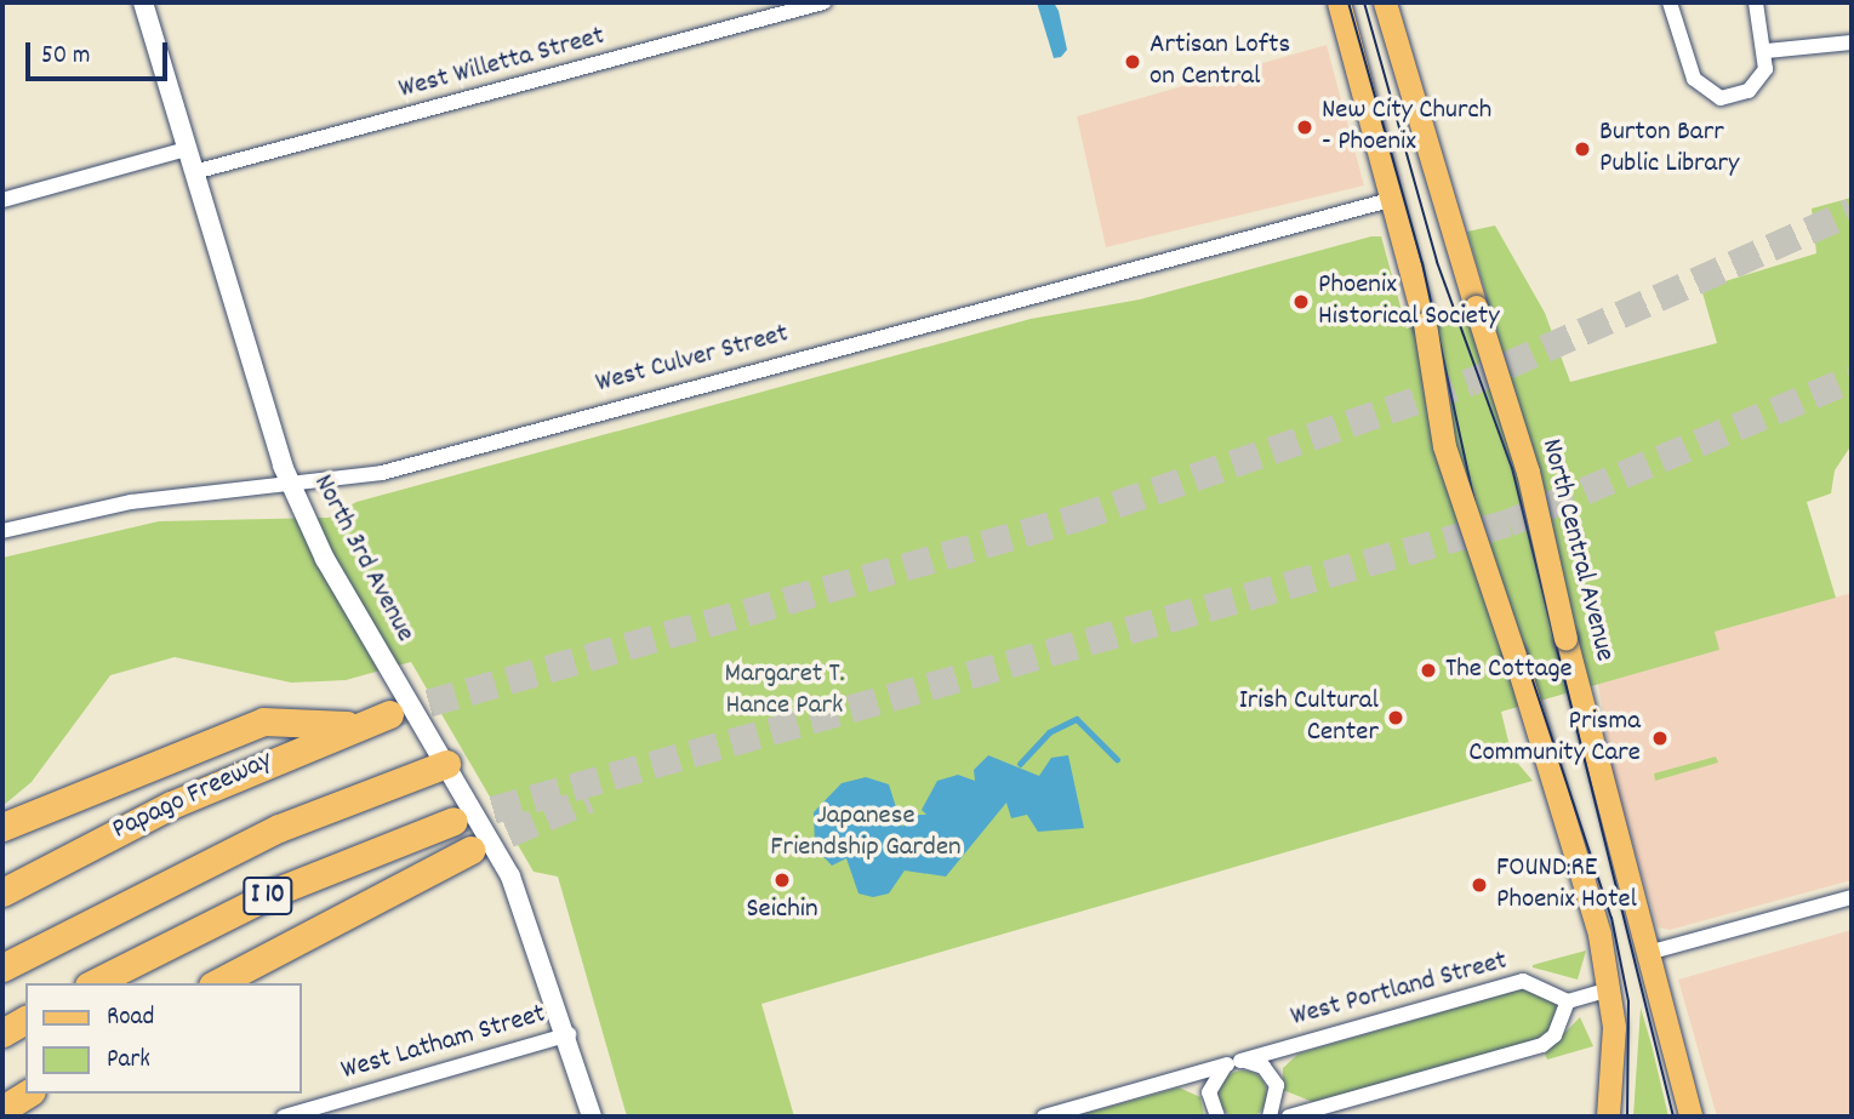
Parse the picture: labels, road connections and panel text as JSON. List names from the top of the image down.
{
  "streets": {
    "highway": ["Papago Freeway", "I 10"],
    "main road": ["North Central Avenue"],
    "street": [
      "West Willetta Street",
      "West Culver Street",
      "North 3rd Avenue",
      "West Portland Street",
      "West Latham Street"
    ]
  },
  "crossings": [
    ["West Willetta Street", "North 3rd Avenue"],
    ["West Culver Street", "North 3rd Avenue"],
    ["North 3rd Avenue", "West Latham Street"]
  ],
  "parks": ["Margaret T. Hance Park", "Japanese Friendship Garden"],
  "places": [
    "Artisan Lofts on Central",
    "New City Church - Phoenix",
    "Burton Barr Public Library",
    "Phoenix Historical Society",
    "The Cottage",
    "Irish Cultural Center",
    "Prisma Community Care",
    "Seichin",
    "FOUND:RE Phoenix Hotel"
  ],
  "legend": ["Road", "Park"],
  "scale_bar": "50 m"
}
